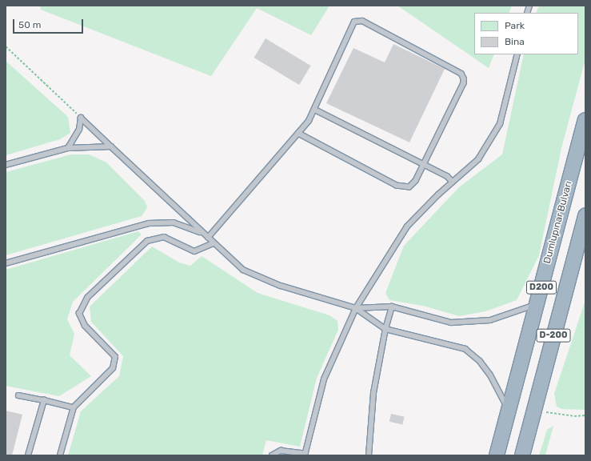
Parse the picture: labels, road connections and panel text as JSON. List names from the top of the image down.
{
  "streets": {
    "highway": ["Dumlupınar Bulvarı", "D200", "D-200"]
  },
  "legend": ["Park", "Bina"],
  "scale_bar": "50 m"
}
